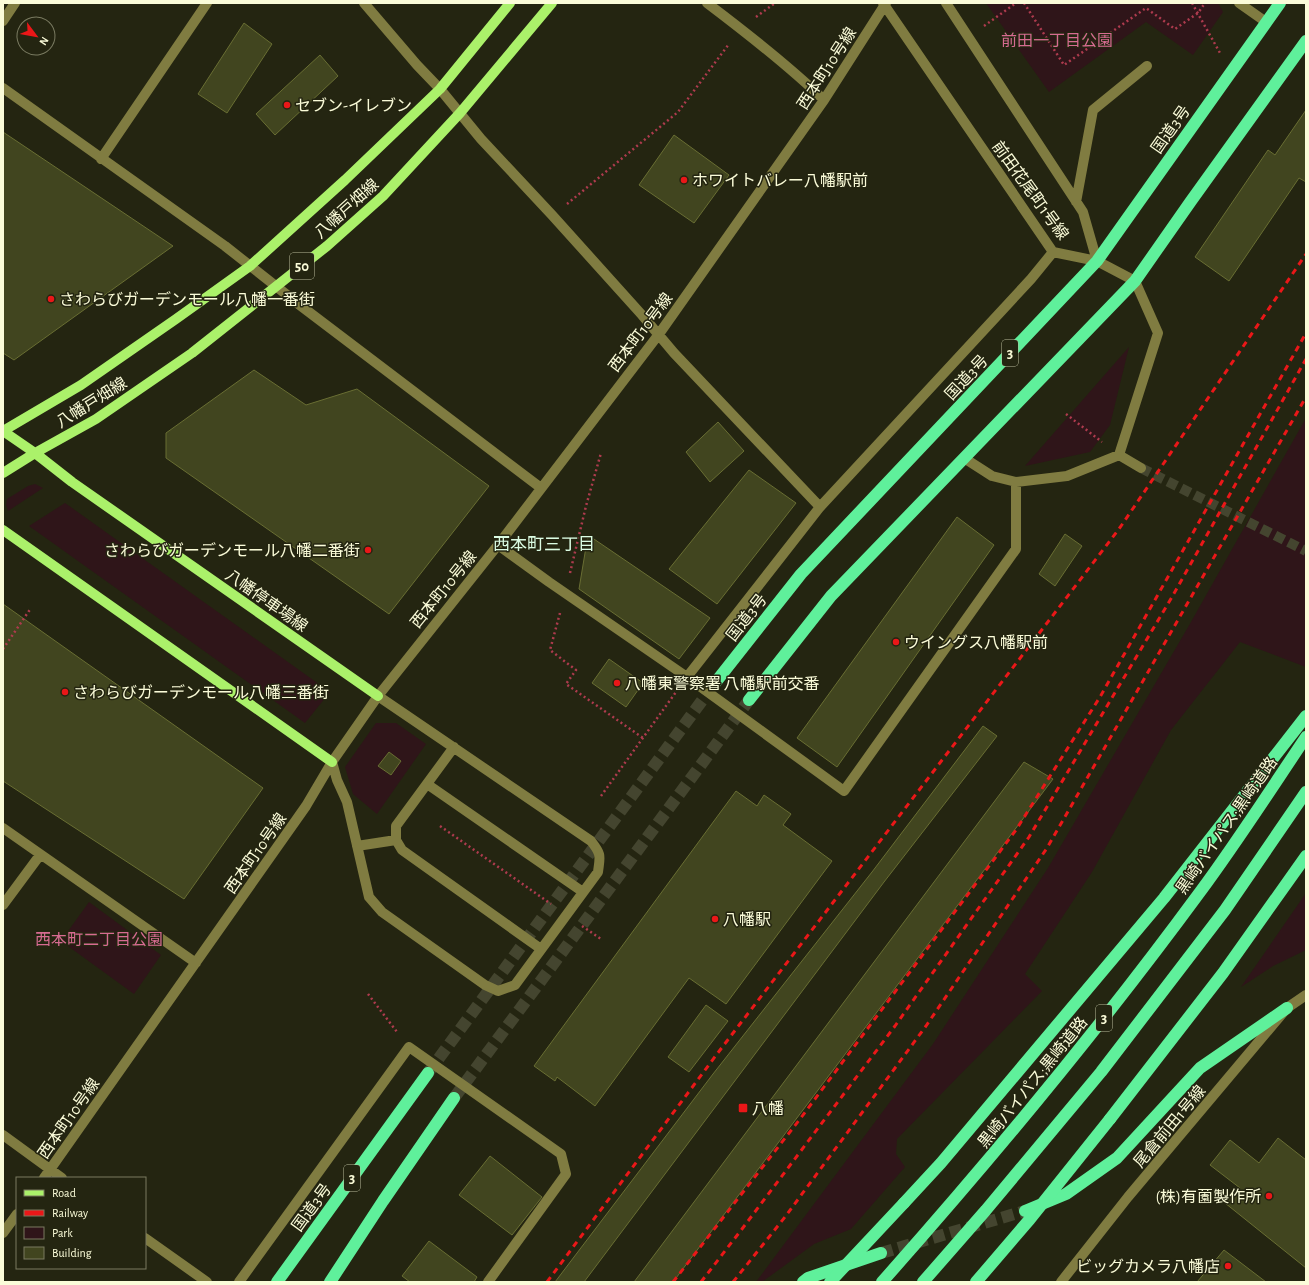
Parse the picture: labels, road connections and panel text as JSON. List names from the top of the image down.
{
  "streets": {
    "highway": ["国道3号", "3", "黒崎バイパス;黒崎道路"],
    "main road": ["八幡戸畑線", "50", "八幡停車場線"],
    "street": ["西本町10号線", "前田花尾町1号線", "尾倉前田1号線"]
  },
  "crossings": [
    ["西本町10号線", "前田花尾町1号線"],
    ["西本町10号線", "八幡停車場線"],
    ["国道3号", "前田花尾町1号線"],
    ["八幡戸畑線", "八幡停車場線"]
  ],
  "districts": ["西本町三丁目"],
  "parks": ["前田一丁目公園", "西本町二丁目公園"],
  "places": {
    "other": [
      "セブン-イレブン",
      "ホワイトバレー八幡駅前",
      "さわらびガーデンモール八幡一番街",
      "さわらびガーデンモール八幡二番街",
      "ウイングス八幡駅前",
      "八幡東警察署 八幡駅前交番",
      "さわらびガーデンモール八幡三番街",
      "八幡駅",
      "(株)有薗製作所",
      "ビッグカメラ八幡店"
    ],
    "transit": ["八幡"]
  },
  "legend": [
    "Road",
    "Railway",
    "Park",
    "Building"
  ],
  "north": "bottom right"
}
